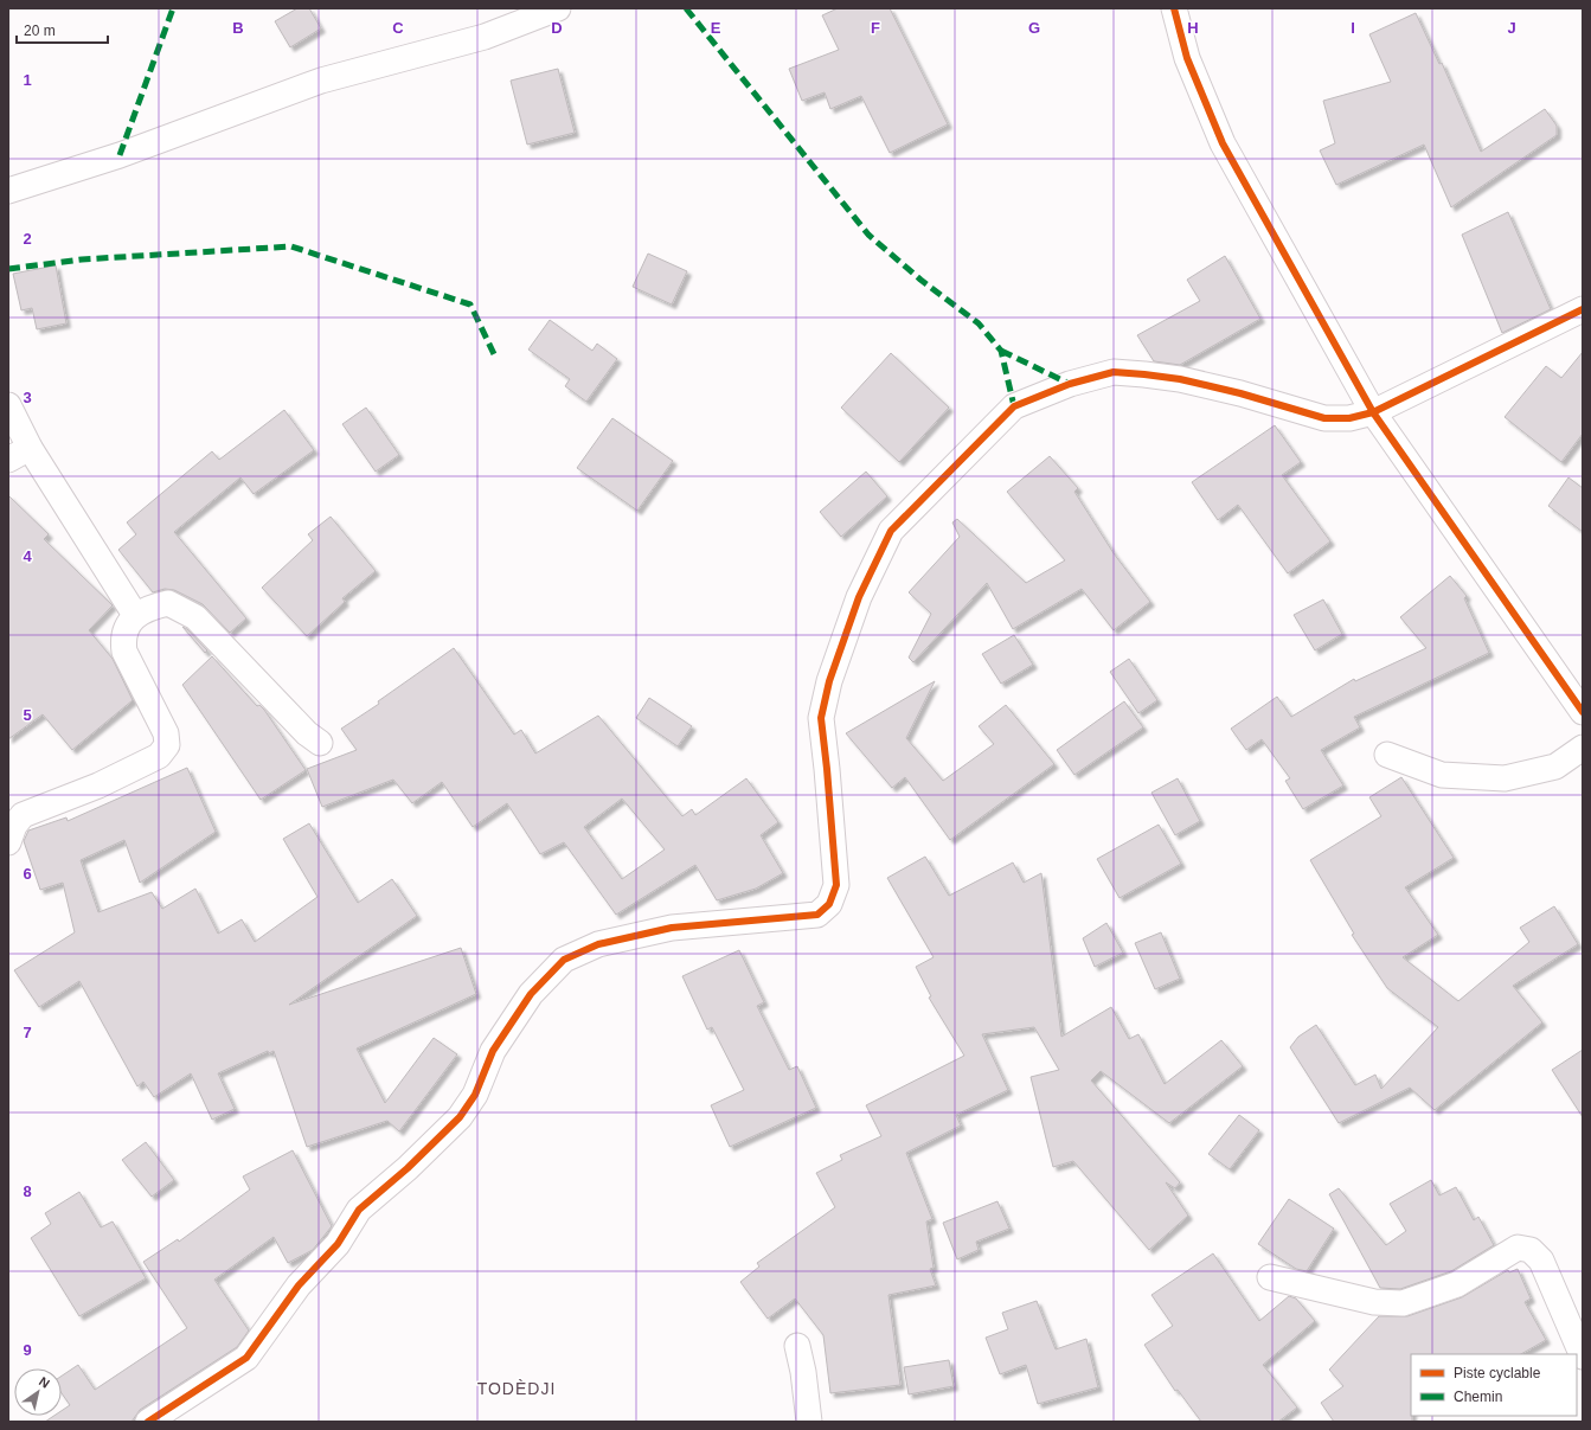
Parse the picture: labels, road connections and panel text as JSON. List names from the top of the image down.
{
  "districts": ["TODÈDJI"],
  "legend": ["Piste cyclable", "Chemin"],
  "scale_bar": "20 m",
  "north": "top right",
  "grid": {
    "columns": [
      "B",
      "C",
      "D",
      "E",
      "F",
      "G",
      "H",
      "I",
      "J"
    ],
    "rows": [
      "1",
      "2",
      "3",
      "4",
      "5",
      "6",
      "7",
      "8",
      "9"
    ]
  }
}
